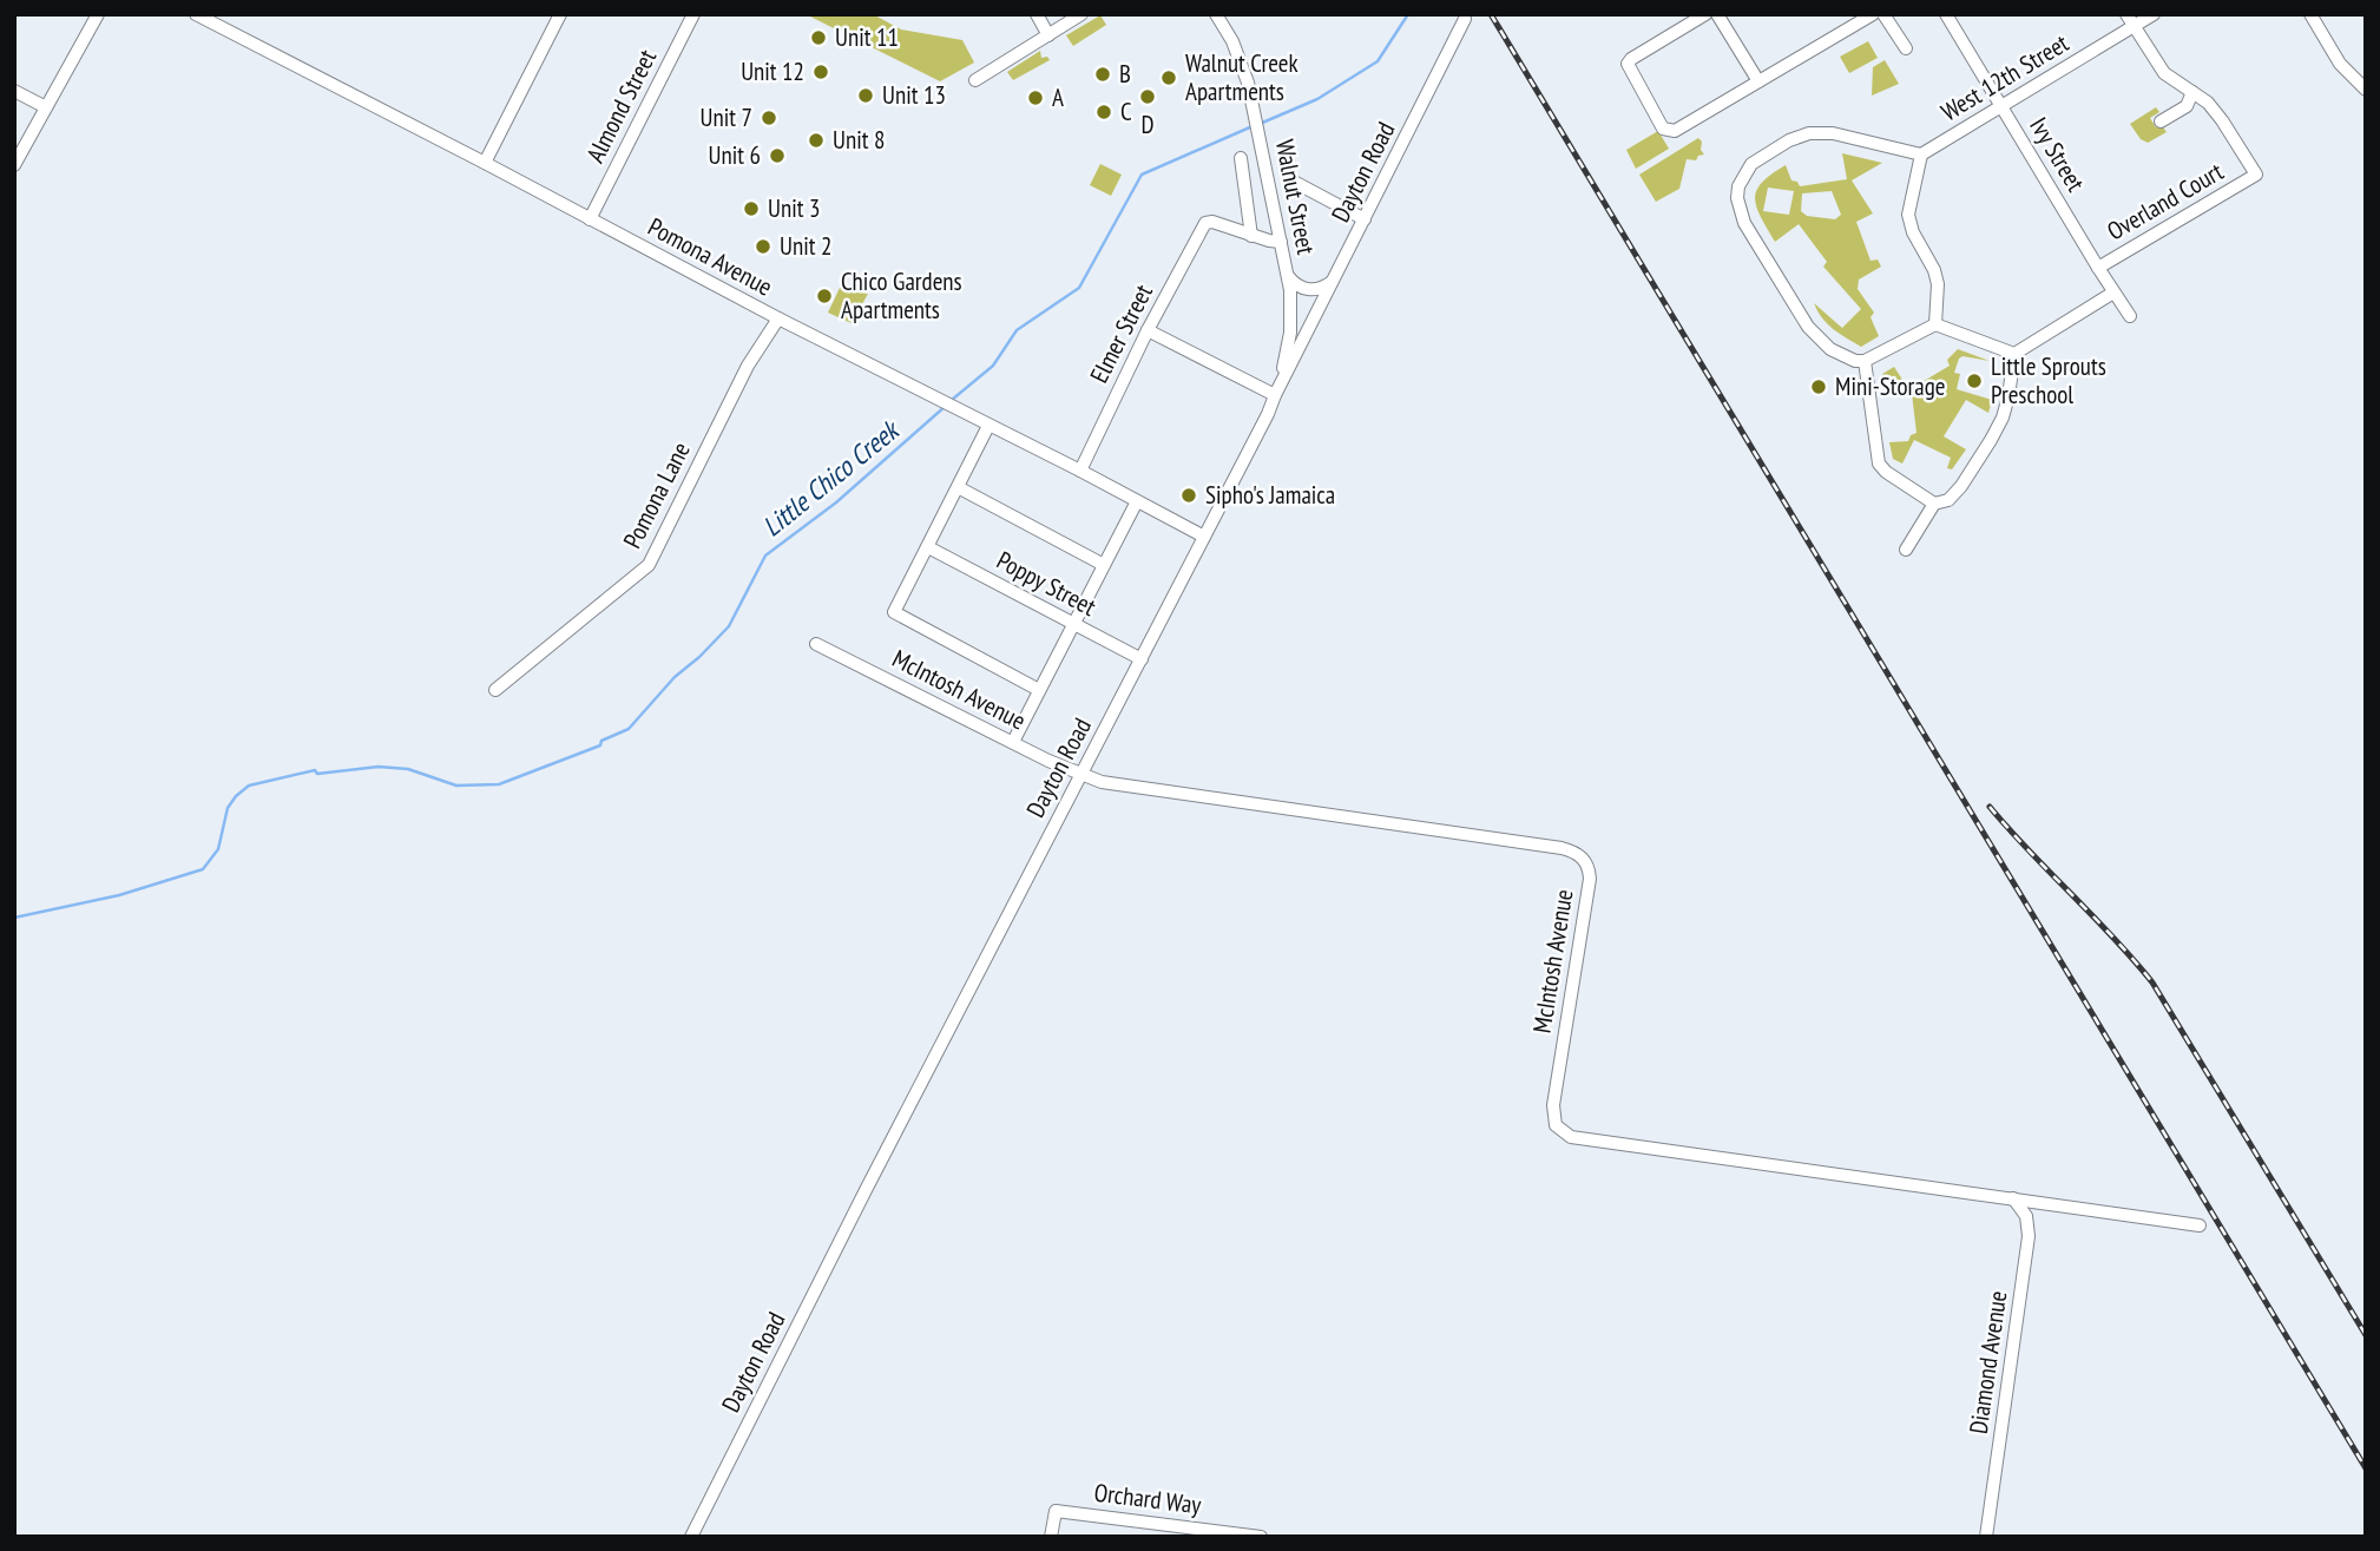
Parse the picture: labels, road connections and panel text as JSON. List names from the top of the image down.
{
  "streets": {
    "street": [
      "West 12th Street",
      "Almond Street",
      "Ivy Street",
      "Dayton Road",
      "Walnut Street",
      "Overland Court",
      "Pomona Avenue",
      "Elmer Street",
      "Pomona Lane",
      "Poppy Street",
      "McIntosh Avenue",
      "Diamond Avenue",
      "Orchard Way"
    ]
  },
  "crossings": [
    ["West 12th Street", "Ivy Street"],
    ["Almond Street", "Pomona Avenue"],
    ["Ivy Street", "Overland Court"],
    ["Dayton Road", "Walnut Street"],
    ["Dayton Road", "Pomona Avenue"],
    ["Dayton Road", "Poppy Street"],
    ["Dayton Road", "McIntosh Avenue"],
    ["Pomona Avenue", "Elmer Street"],
    ["Pomona Avenue", "Pomona Lane"],
    ["Poppy Street", "McIntosh Avenue"],
    ["McIntosh Avenue", "Diamond Avenue"]
  ],
  "water": ["Little Chico Creek"],
  "places": [
    "Unit 11",
    "Unit 12",
    "B",
    "Walnut Creek Apartments",
    "Unit 13",
    "D",
    "A",
    "C",
    "Unit 7",
    "Unit 8",
    "Unit 6",
    "Unit 3",
    "Unit 2",
    "Chico Gardens Apartments",
    "Little Sprouts Preschool",
    "Mini-Storage",
    "Sipho's Jamaica"
  ]
}
